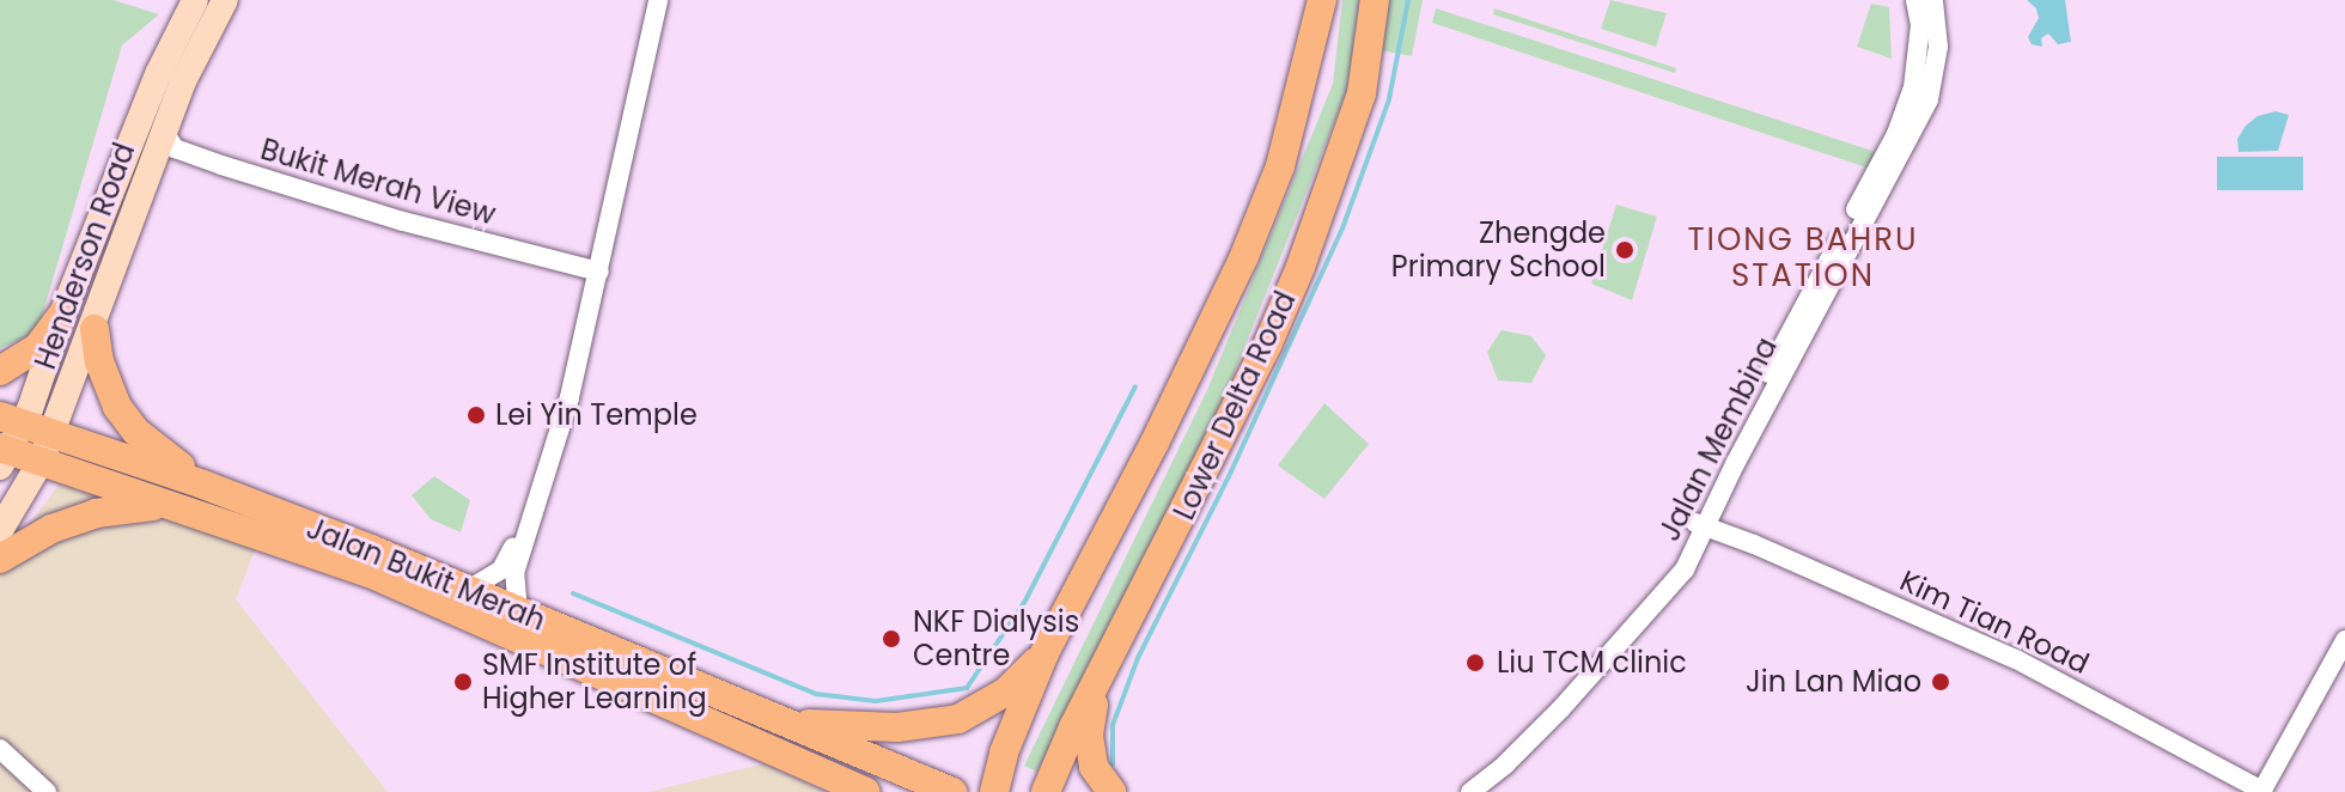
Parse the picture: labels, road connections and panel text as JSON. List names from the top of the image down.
{
  "streets": {
    "main road": ["Henderson Road", "Lower Delta Road", "Jalan Bukit Merah"],
    "street": ["Bukit Merah View", "Jalan Membina", "Kim Tian Road"]
  },
  "crossings": [
    ["Bukit Merah View", "Henderson Road"],
    ["Henderson Road", "Jalan Bukit Merah"],
    ["Jalan Membina", "Kim Tian Road"]
  ],
  "districts": ["TIONG BAHRU STATION"],
  "places": [
    "Zhengde Primary School",
    "Lei Yin Temple",
    "NKF Dialysis Centre",
    "Liu TCM clinic",
    "SMF Institute of Higher Learning",
    "Jin Lan Miao"
  ]
}
